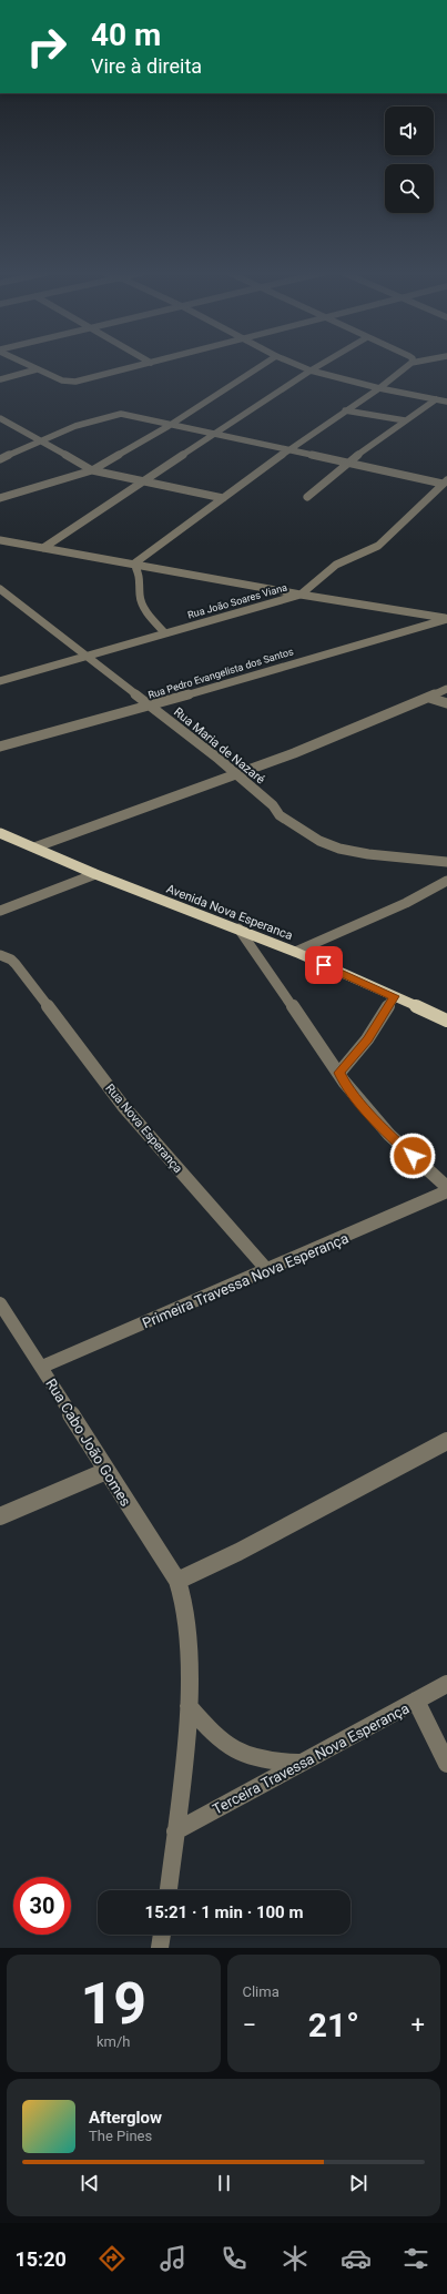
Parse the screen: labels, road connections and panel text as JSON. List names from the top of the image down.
{
  "streets": {
    "main road": ["Avenida Nova Esperanca"],
    "street": [
      "Rua João Soares Viana",
      "Rua Pedro Evangelista dos Santos",
      "Rua Maria de Nazaré",
      "Rua Nova Esperança",
      "Primeira Travessa Nova Esperança",
      "Rua Cabo João Gomes",
      "Terceira Travessa Nova Esperança"
    ]
  },
  "crossings": [
    ["Rua João Soares Viana", "Rua Maria de Nazaré"],
    ["Rua Pedro Evangelista dos Santos", "Rua Maria de Nazaré"],
    ["Rua Nova Esperança", "Primeira Travessa Nova Esperança"],
    ["Primeira Travessa Nova Esperança", "Rua Cabo João Gomes"],
    ["Rua Cabo João Gomes", "Terceira Travessa Nova Esperança"]
  ],
  "page": {
    "turn": ["40 m", "Vire à direita"],
    "limit": "30",
    "trip": "15:21 · 1 min · 100 m",
    "tile": [
      ["19", "km/h"],
      "Clima"
    ],
    "heat": ["−", "21°", "+"],
    "song": ["Afterglow", "The Pines"],
    "tabs": "15:20"
  }
}
